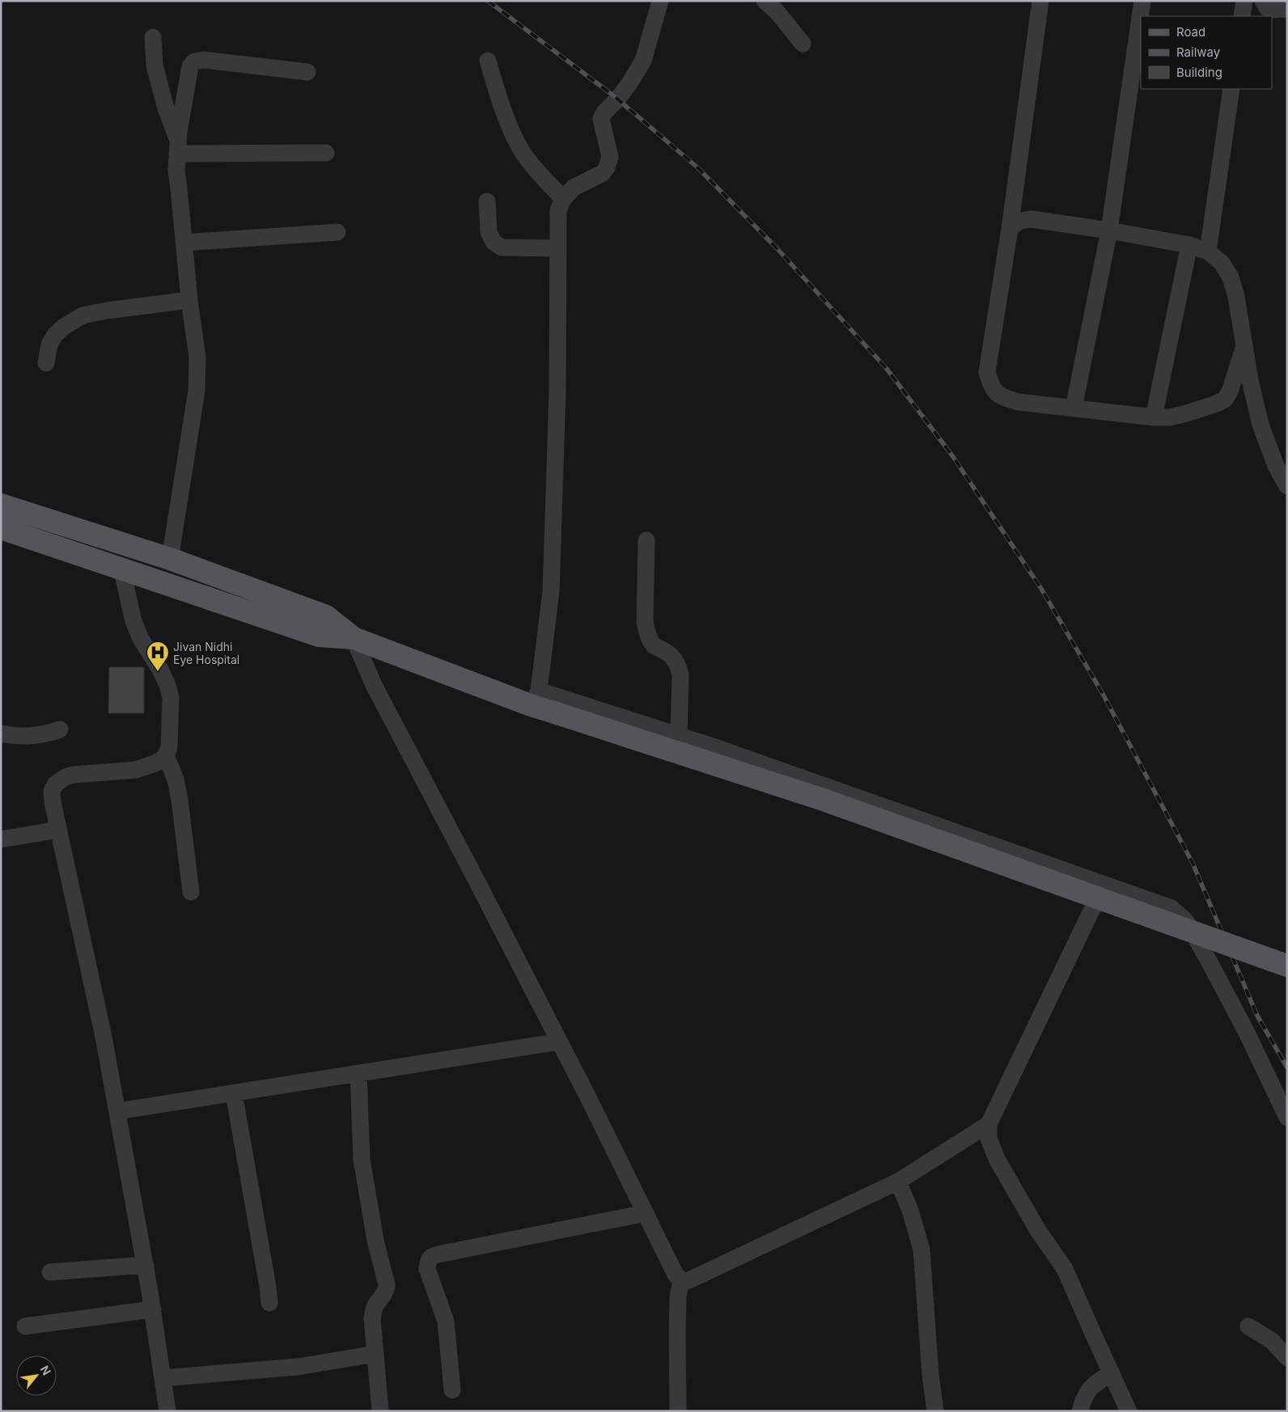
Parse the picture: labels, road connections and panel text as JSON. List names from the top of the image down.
{
  "places": {
    "hospital": ["Jivan Nidhi Eye Hospital"]
  },
  "legend": ["Road", "Railway", "Building"],
  "north": "top right"
}
